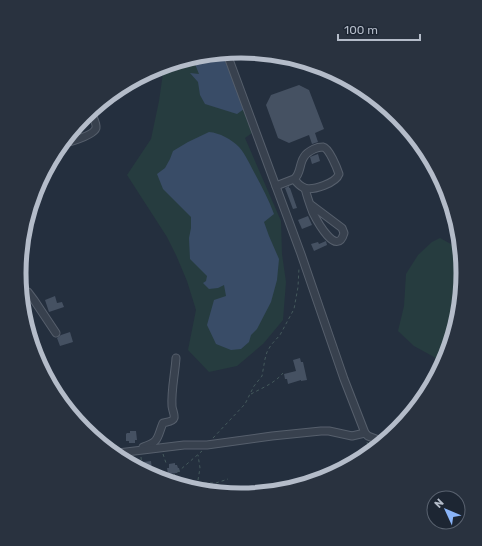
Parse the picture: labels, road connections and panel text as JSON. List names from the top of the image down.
{
  "scale_bar": "100 m",
  "north": "top left"
}
